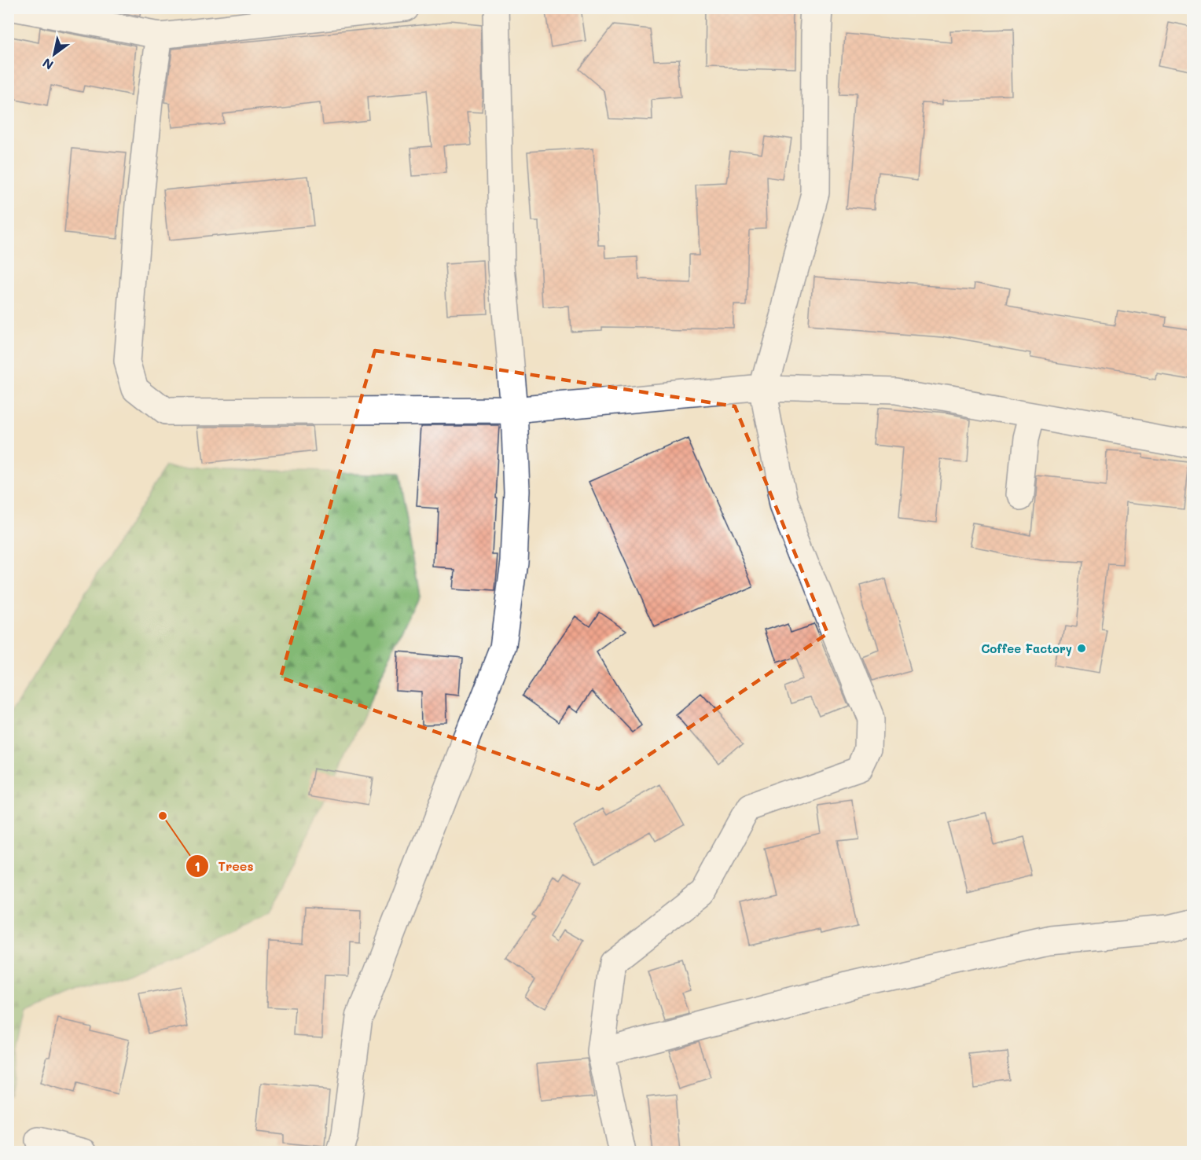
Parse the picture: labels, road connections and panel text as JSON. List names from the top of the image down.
{
  "places": ["Coffee Factory", "Trees"],
  "north": "bottom left"
}
